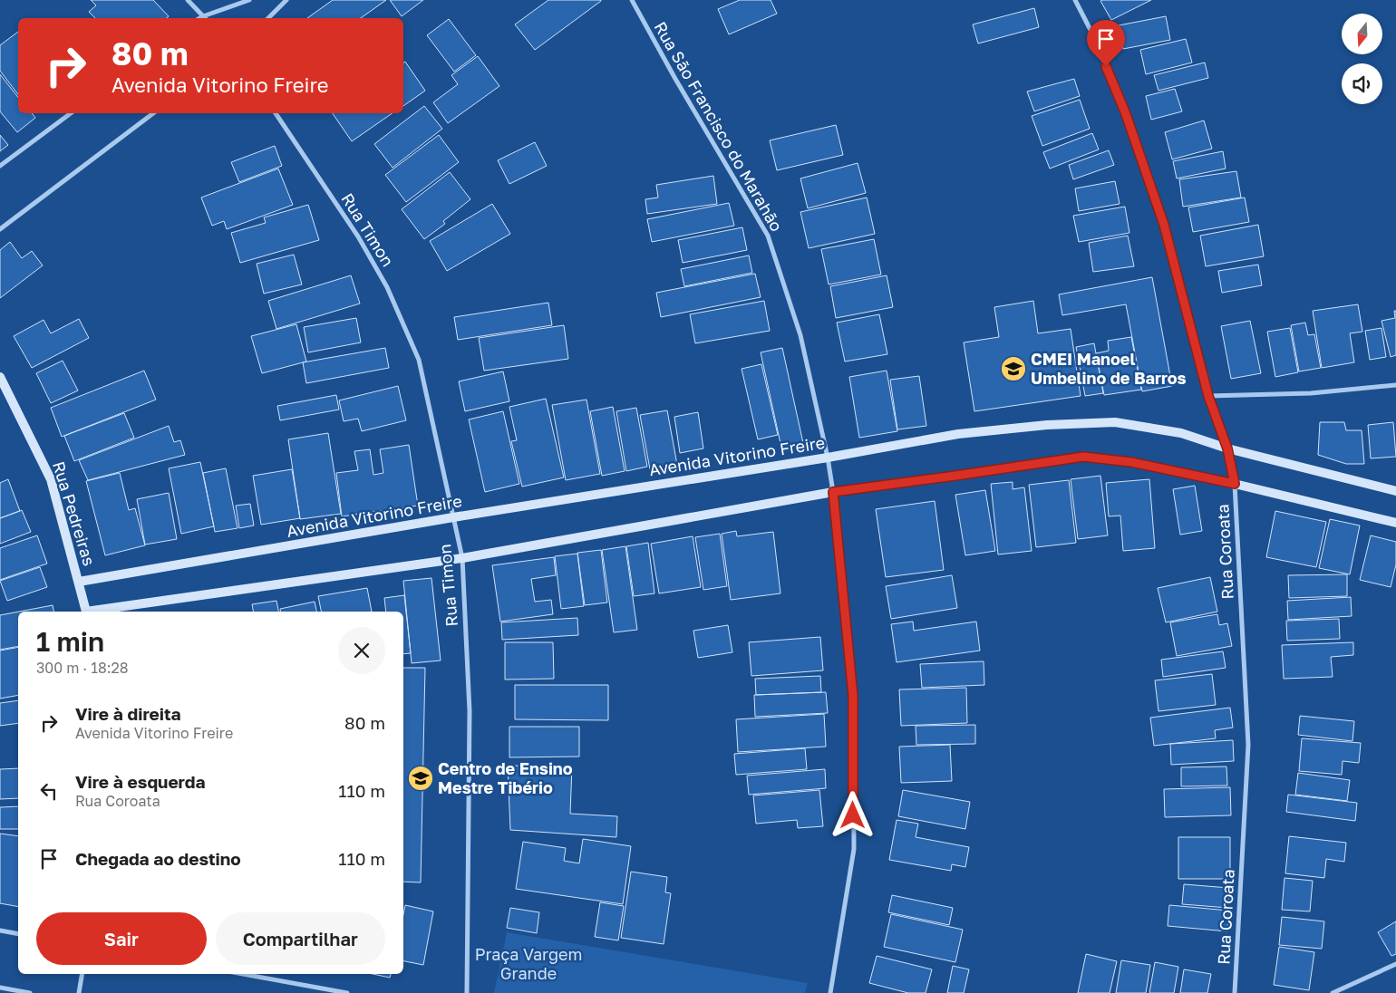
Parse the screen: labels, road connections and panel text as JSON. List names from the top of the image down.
{
  "streets": {
    "street": [
      "Rua São Francisco do Marahão",
      "Rua Timon",
      "Avenida Vitorino Freire",
      "Rua Pedreiras",
      "Rua Coroata"
    ]
  },
  "crossings": [
    ["Rua São Francisco do Marahão", "Avenida Vitorino Freire"],
    ["Rua Timon", "Avenida Vitorino Freire"],
    ["Avenida Vitorino Freire", "Rua Pedreiras"],
    ["Avenida Vitorino Freire", "Rua Coroata"]
  ],
  "parks": ["Praça Vargem Grande"],
  "places": {
    "school or university": ["CMEI Manoel Umbelino de Barros", "Centro de Ensino Mestre Tibério"]
  },
  "north": "bottom",
  "page": {
    "turn": ["80 m", "Avenida Vitorino Freire"],
    "heading": ["1 min", "300 m · 18:28"],
    "list": [
      {
        "name": "Vire à direita",
        "note": "Avenida Vitorino Freire",
        "value": "80 m"
      },
      {
        "name": "Vire à esquerda",
        "note": "Rua Coroata",
        "value": "110 m"
      },
      {
        "name": "Chegada ao destino",
        "value": "110 m"
      }
    ],
    "buttons": ["Sair", "Compartilhar"]
  }
}
